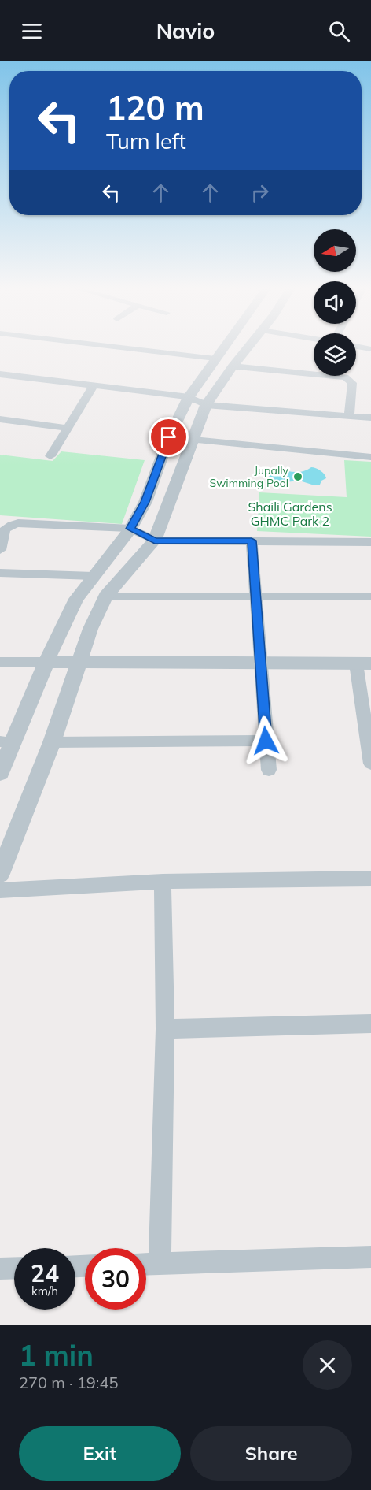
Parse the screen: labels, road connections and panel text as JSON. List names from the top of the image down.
{
  "parks": ["Shaili Gardens GHMC Park 2"],
  "places": ["Jupally Swimming Pool"],
  "north": "left",
  "page": {
    "header": "Navio",
    "turn": ["120 m", "Turn left"],
    "speed": "24 km/h",
    "limit": "30",
    "heading": ["1 min", "270 m · 19:45"],
    "buttons": ["Exit", "Share"]
  }
}
